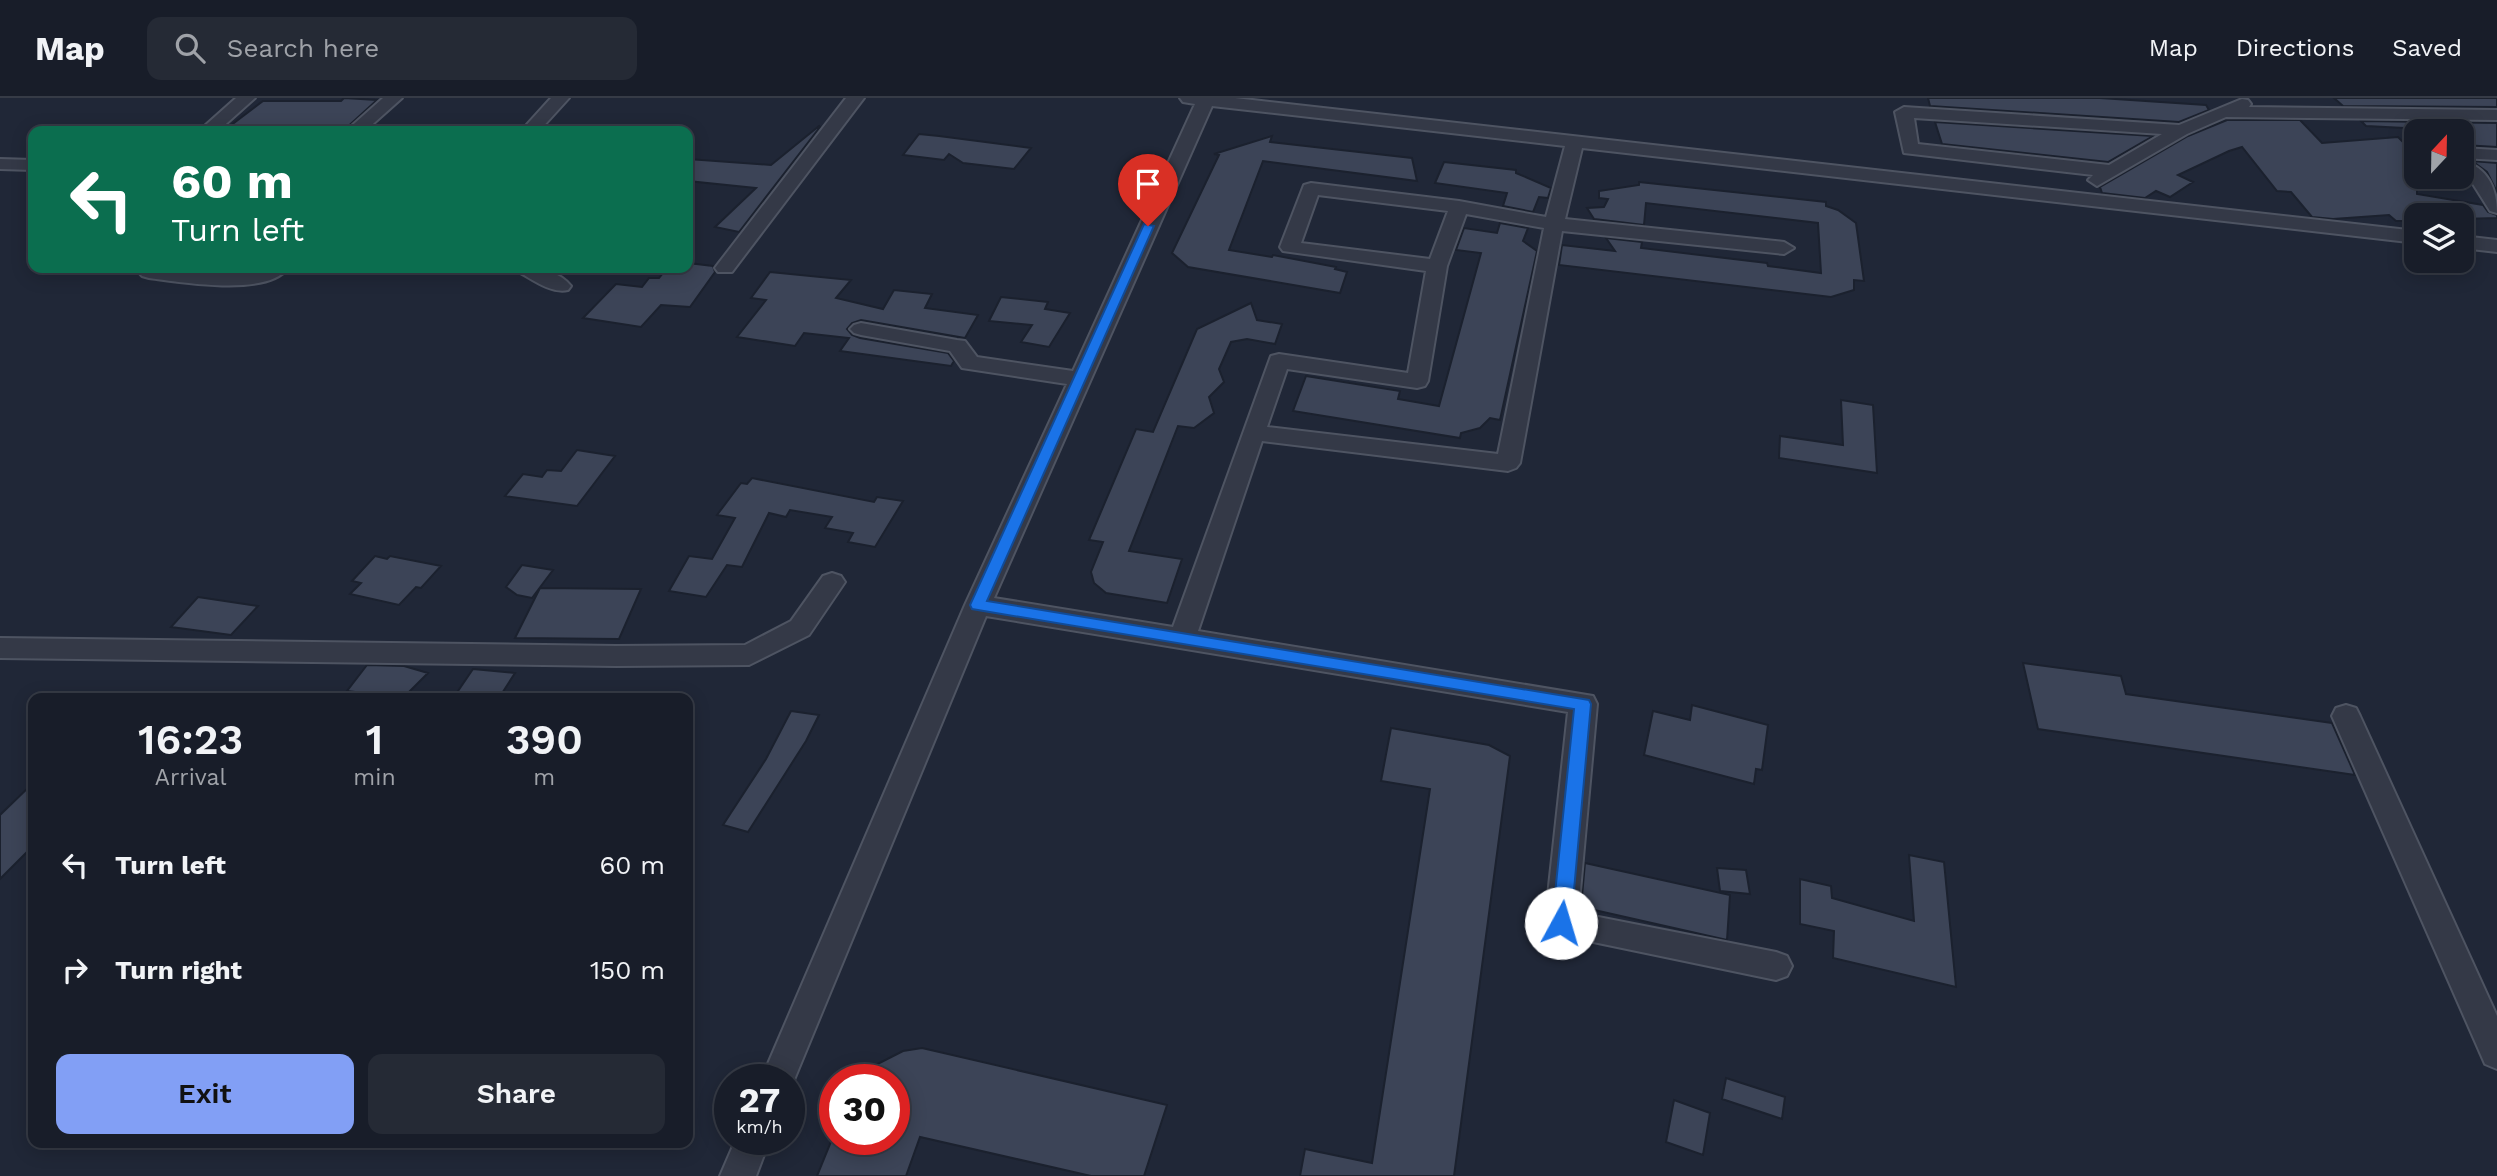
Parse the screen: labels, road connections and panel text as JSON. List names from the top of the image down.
{
  "north": "top",
  "page": {
    "header": "Map",
    "search": "Search here",
    "nav": ["Map", "Directions", "Saved"],
    "turn": ["60 m", "Turn left"],
    "eta": [
      "16:23",
      "Arrival",
      "1",
      "min",
      "390",
      "m"
    ],
    "list": [
      {
        "name": "Turn left",
        "value": "60 m"
      },
      {
        "name": "Turn right",
        "value": "150 m"
      }
    ],
    "buttons": ["Exit", "Share"],
    "speed": "27 km/h",
    "limit": "30"
  }
}
